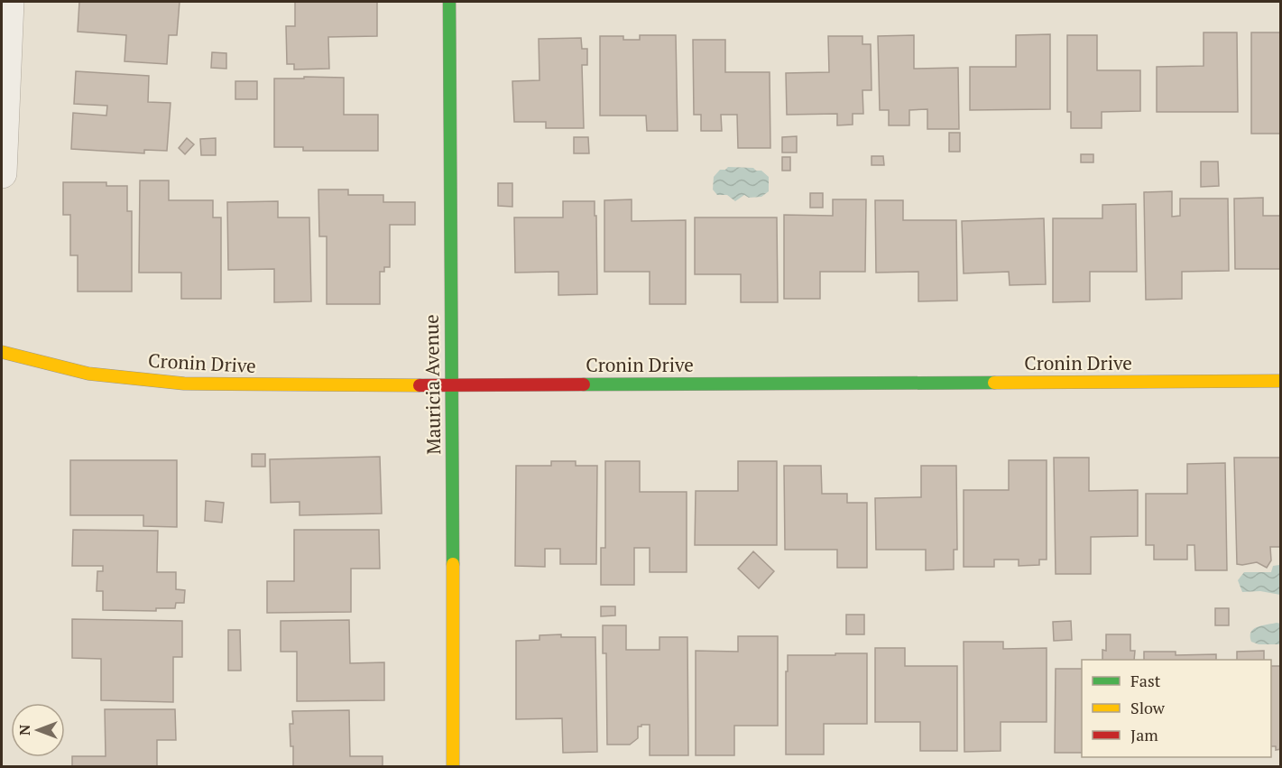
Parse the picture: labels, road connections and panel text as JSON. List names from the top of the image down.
{
  "streets": {
    "street": ["Cronin Drive", "Mauricia Avenue"]
  },
  "crossings": [
    ["Cronin Drive", "Mauricia Avenue"]
  ],
  "legend": ["Fast", "Slow", "Jam"],
  "north": "left"
}
